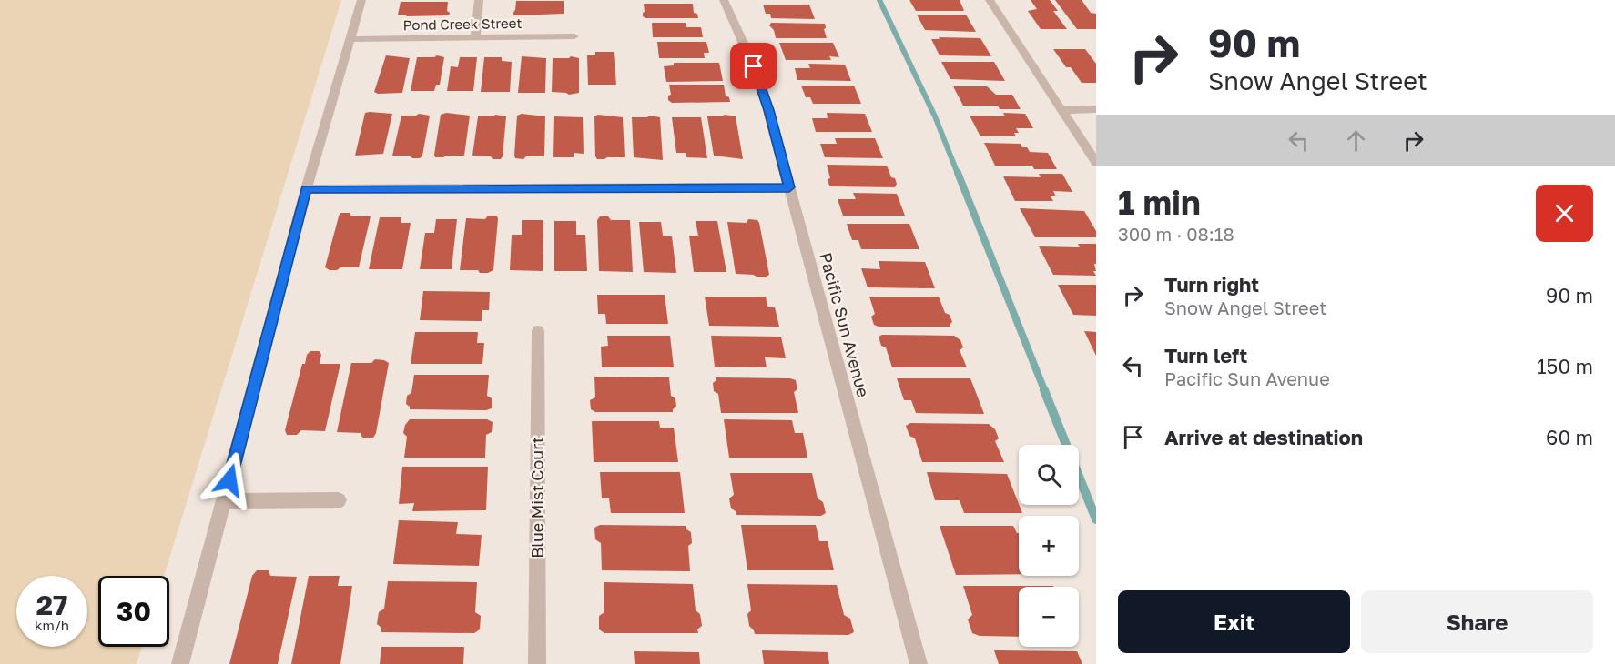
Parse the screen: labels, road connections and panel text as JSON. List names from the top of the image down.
{
  "streets": {
    "street": ["Pond Creek Street", "Pacific Sun Avenue", "Blue Mist Court"]
  },
  "page": {
    "turn": ["90 m", "Snow Angel Street"],
    "heading": ["1 min", "300 m · 08:18"],
    "list": [
      {
        "name": "Turn right",
        "note": "Snow Angel Street",
        "value": "90 m"
      },
      {
        "name": "Turn left",
        "note": "Pacific Sun Avenue",
        "value": "150 m"
      },
      {
        "name": "Arrive at destination",
        "value": "60 m"
      }
    ],
    "map_buttons": ["+", "−"],
    "speed": "27 km/h",
    "limit": "30",
    "buttons": ["Exit", "Share"]
  }
}
